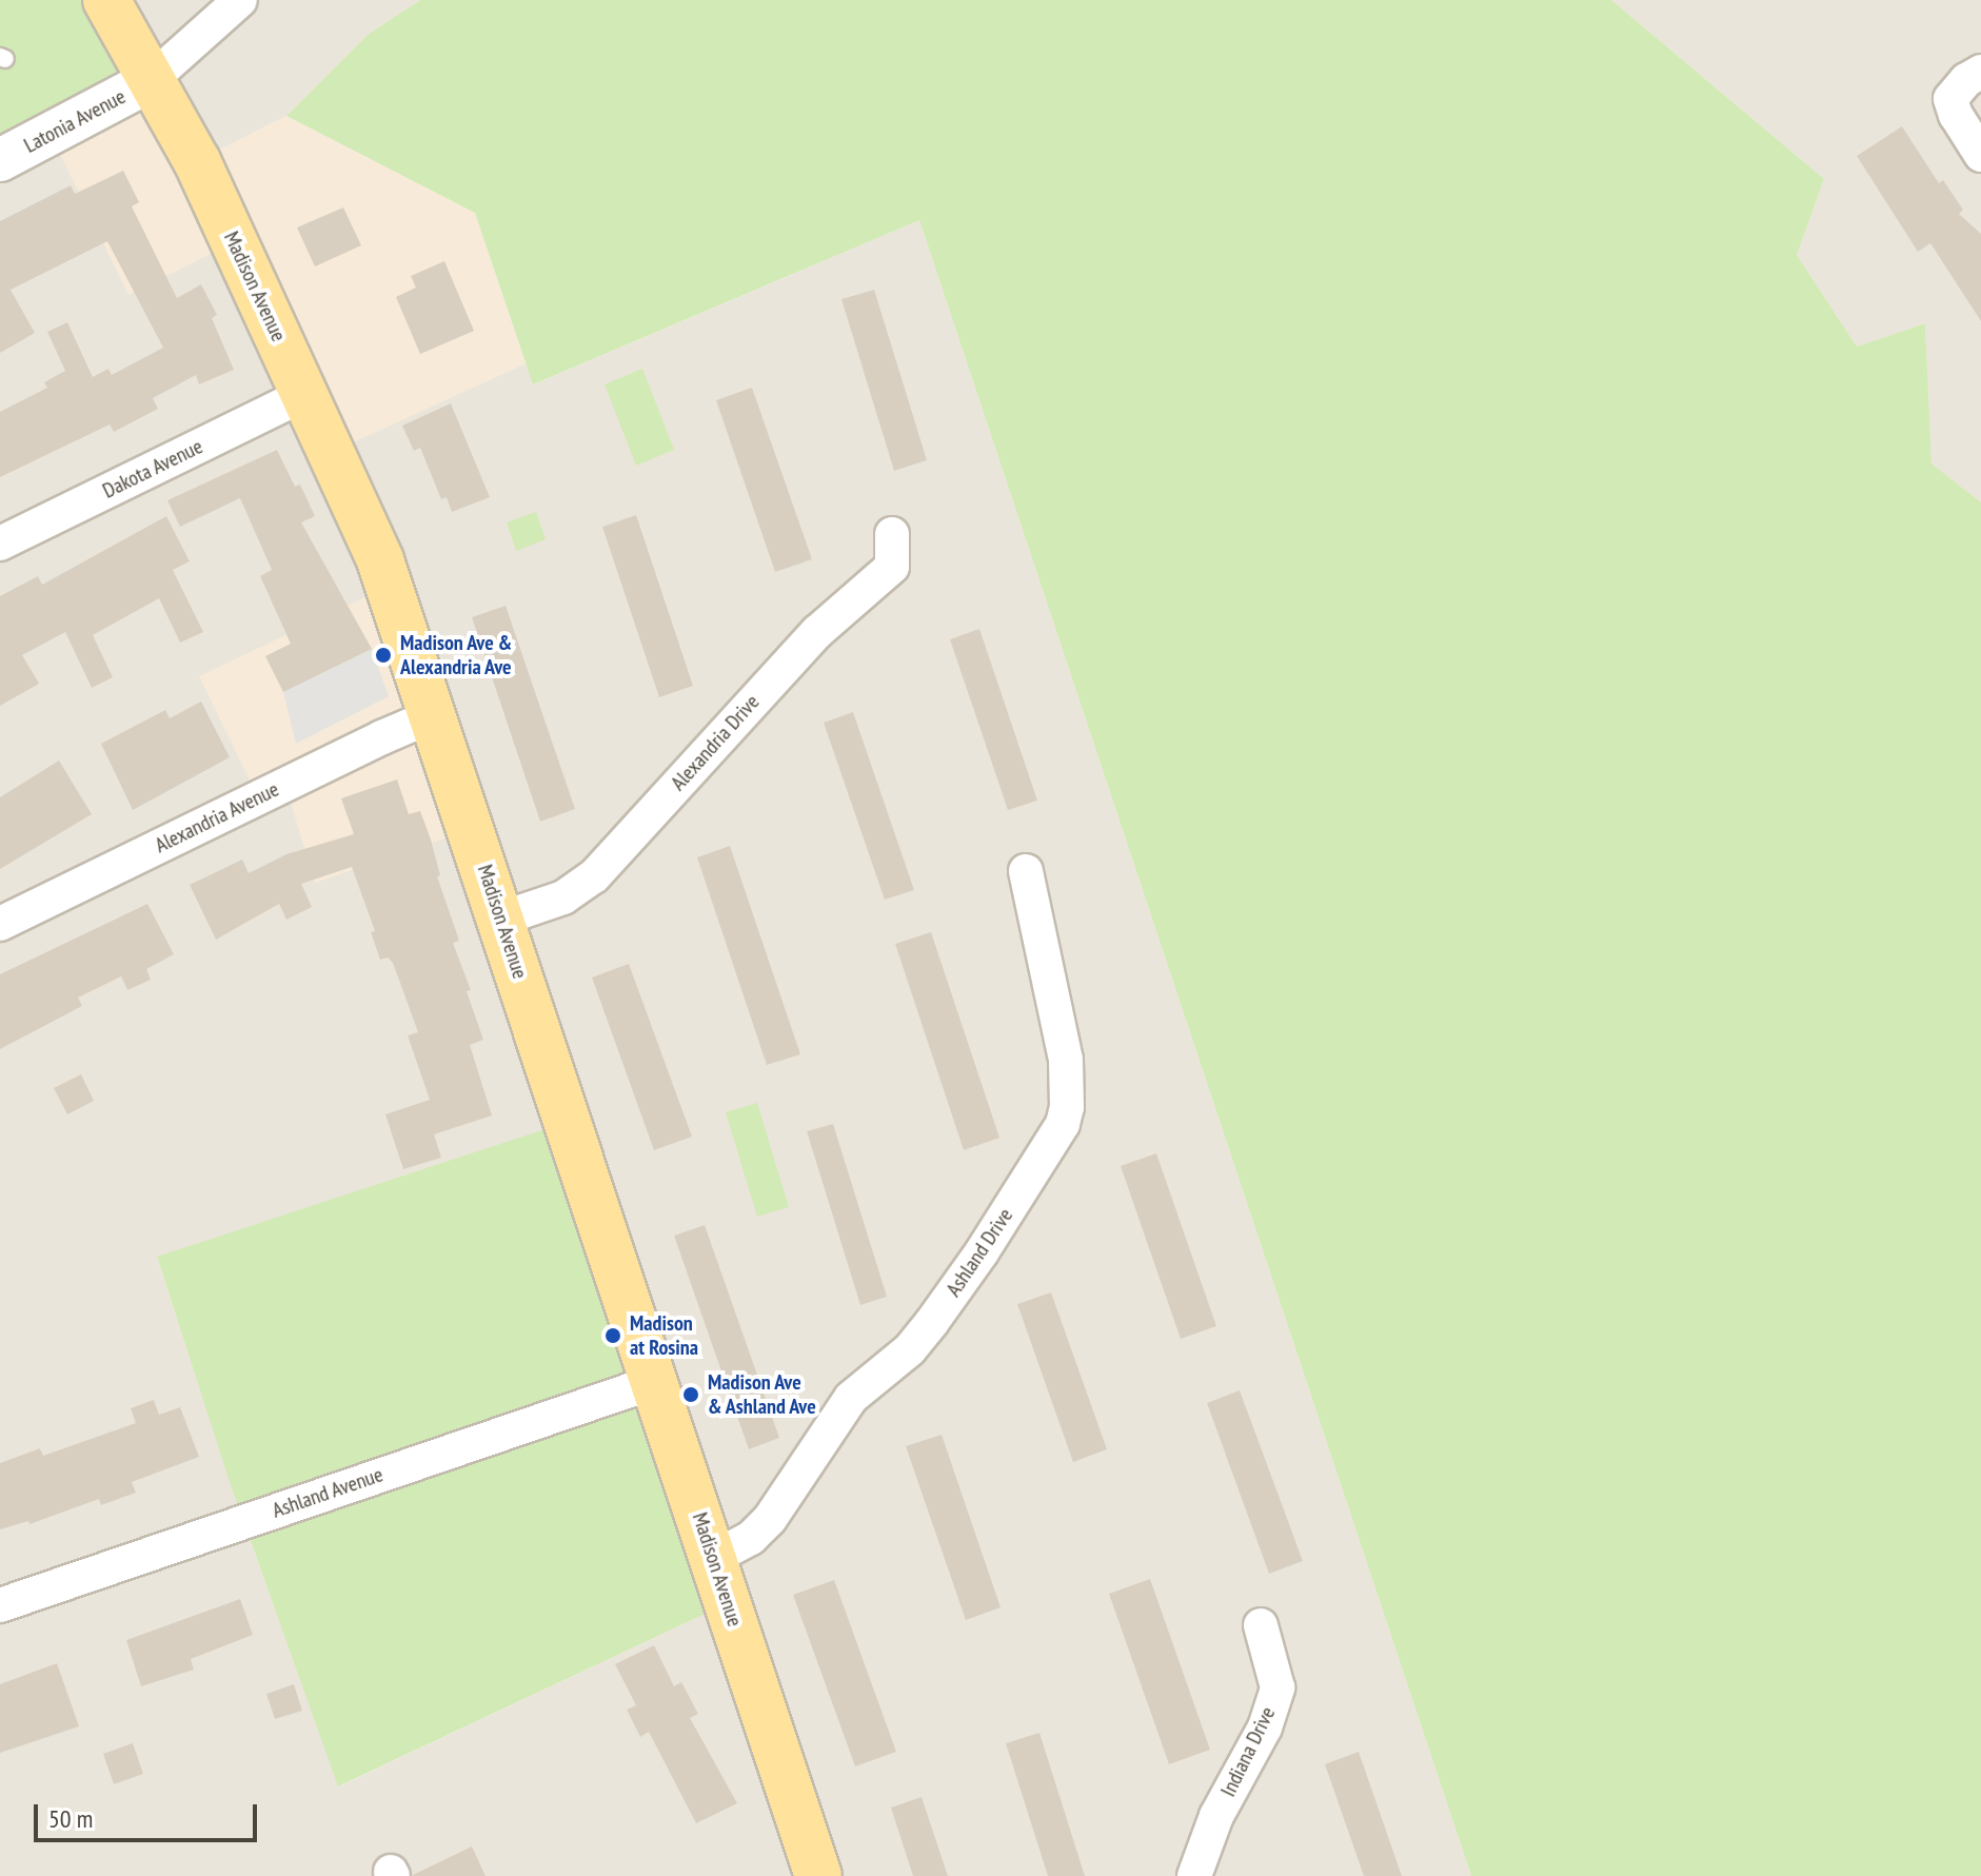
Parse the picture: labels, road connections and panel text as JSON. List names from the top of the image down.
{
  "streets": {
    "main road": ["Madison Avenue"],
    "street": [
      "Latonia Avenue",
      "Dakota Avenue",
      "Alexandria Drive",
      "Alexandria Avenue",
      "Ashland Drive",
      "Ashland Avenue",
      "Indiana Drive"
    ]
  },
  "crossings": [
    ["Latonia Avenue", "Madison Avenue"],
    ["Madison Avenue", "Dakota Avenue"],
    ["Madison Avenue", "Alexandria Drive"],
    ["Madison Avenue", "Alexandria Avenue"],
    ["Madison Avenue", "Ashland Drive"],
    ["Madison Avenue", "Ashland Avenue"]
  ],
  "places": ["Madison Ave & Alexandria Ave", "Madison at Rosina", "Madison Ave & Ashland Ave"],
  "scale_bar": "50 m"
}
